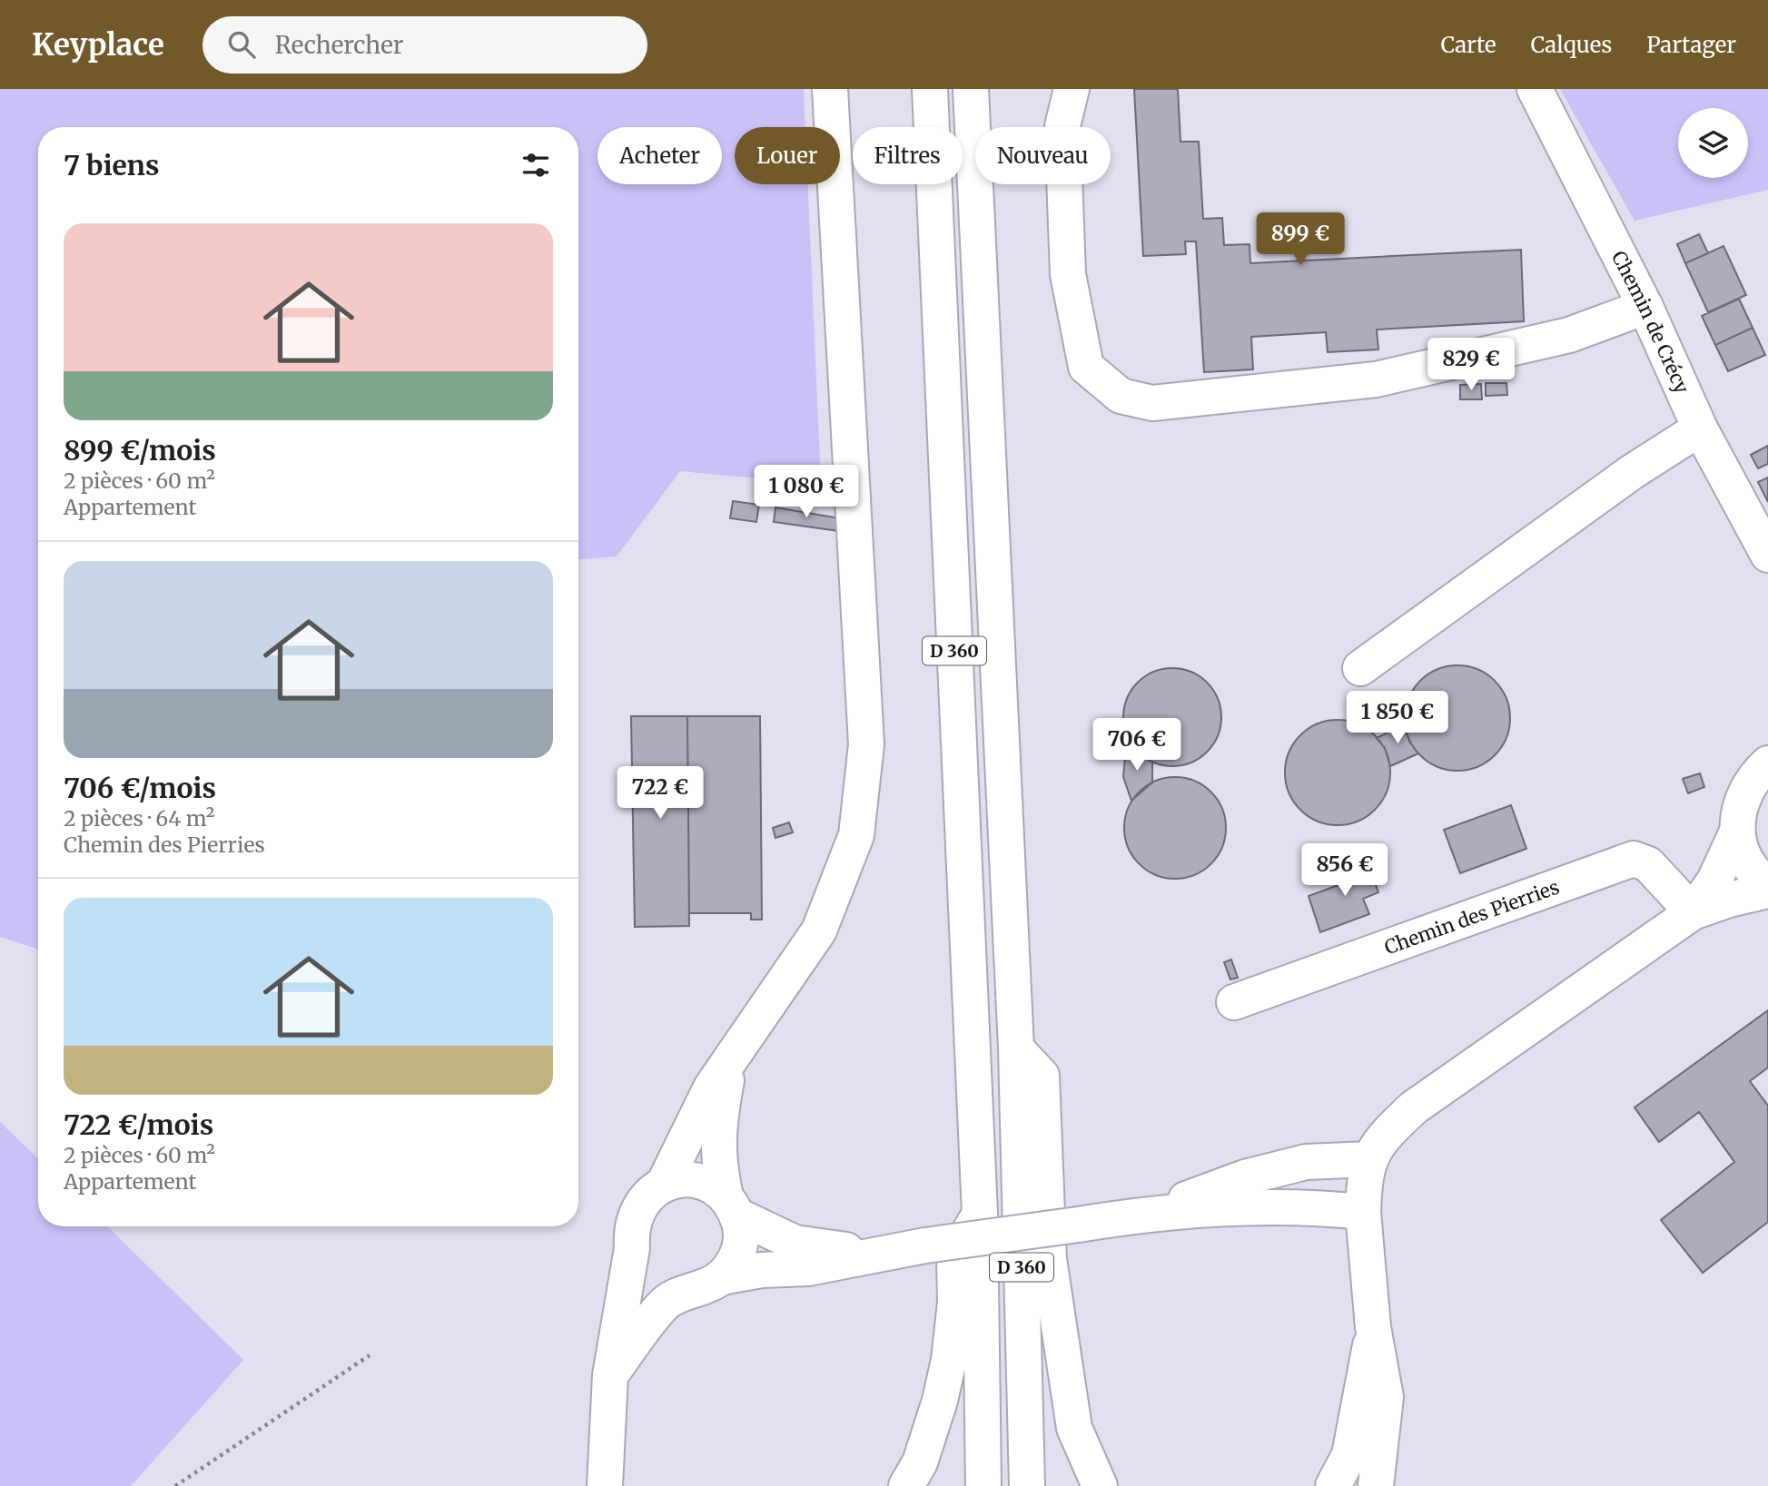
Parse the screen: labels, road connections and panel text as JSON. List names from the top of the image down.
{
  "streets": {
    "main road": ["Chemin de Crécy", "D 360", "Chemin des Pierries"]
  },
  "page": {
    "header": "Keyplace",
    "search": "Rechercher",
    "nav": ["Carte", "Calques", "Partager"],
    "chip": [
      "Acheter",
      "Louer",
      "Filtres",
      "Nouveau"
    ],
    "heading": "7 biens",
    "list": [
      {
        "name": "899 €/mois",
        "note": "2 pièces · 60 m² · Appartement"
      },
      {
        "name": "706 €/mois",
        "note": "2 pièces · 64 m² · Chemin des Pierries"
      },
      {
        "name": "722 €/mois",
        "note": "2 pièces · 60 m² · Appartement"
      }
    ],
    "price": [
      "899 €",
      "829 €",
      "1 080 €",
      "1 850 €",
      "706 €",
      "722 €",
      "856 €"
    ]
  }
}
